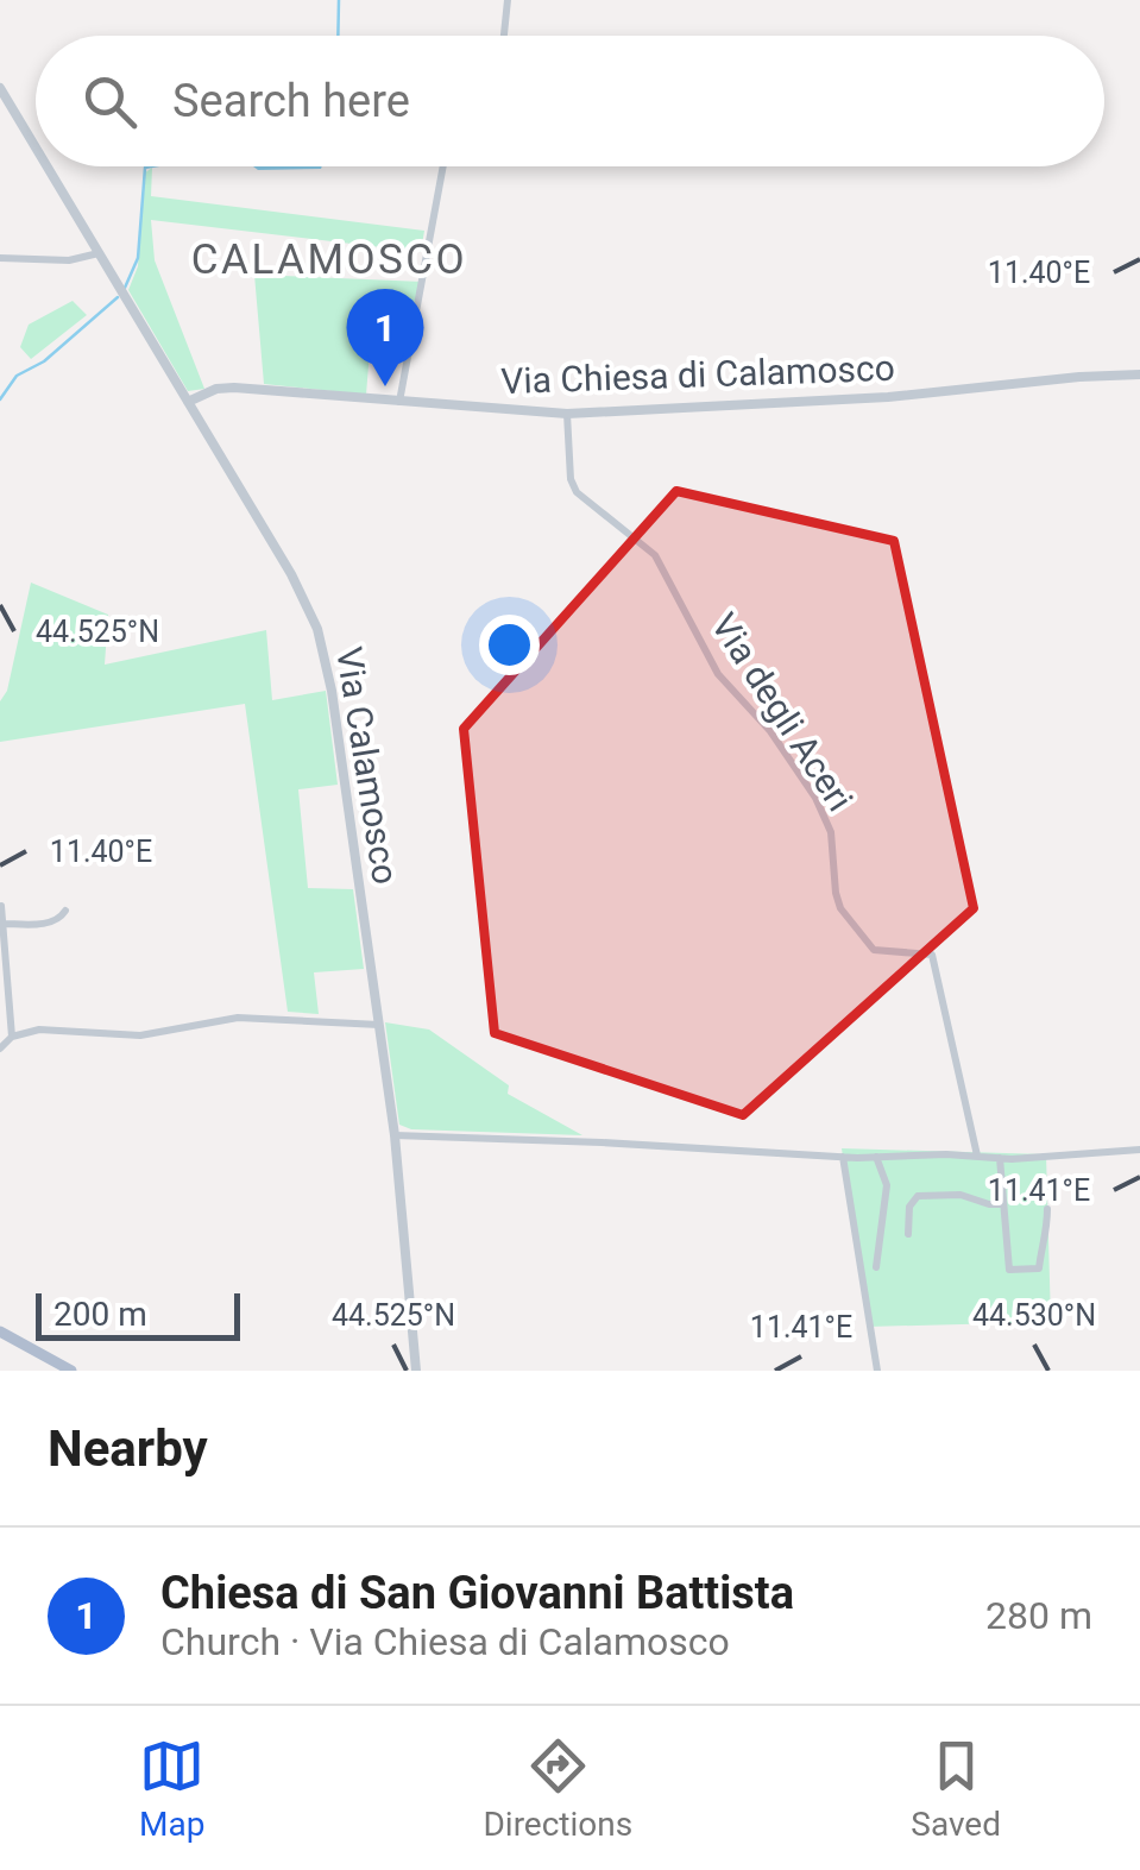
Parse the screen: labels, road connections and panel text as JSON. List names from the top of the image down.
{
  "streets": {
    "street": ["Via Chiesa di Calamosco", "Via degli Aceri", "Via Calamosco"]
  },
  "crossings": [
    ["Via Chiesa di Calamosco", "Via degli Aceri"],
    ["Via Chiesa di Calamosco", "Via Calamosco"]
  ],
  "districts": ["CALAMOSCO"],
  "scale_bar": "200 m",
  "page": {
    "search": "Search here",
    "pins": "1",
    "scale": "200 m",
    "heading": "Nearby",
    "list": [
      {
        "mark": "1",
        "name": "Chiesa di San Giovanni Battista",
        "note": "Church · Via Chiesa di Calamosco",
        "value": "280 m"
      }
    ],
    "nav": ["Map", "Directions", "Saved"]
  },
  "coordinates": [
    "11.40°E",
    "44.525°N",
    "11.41°E",
    "44.530°N"
  ]
}
